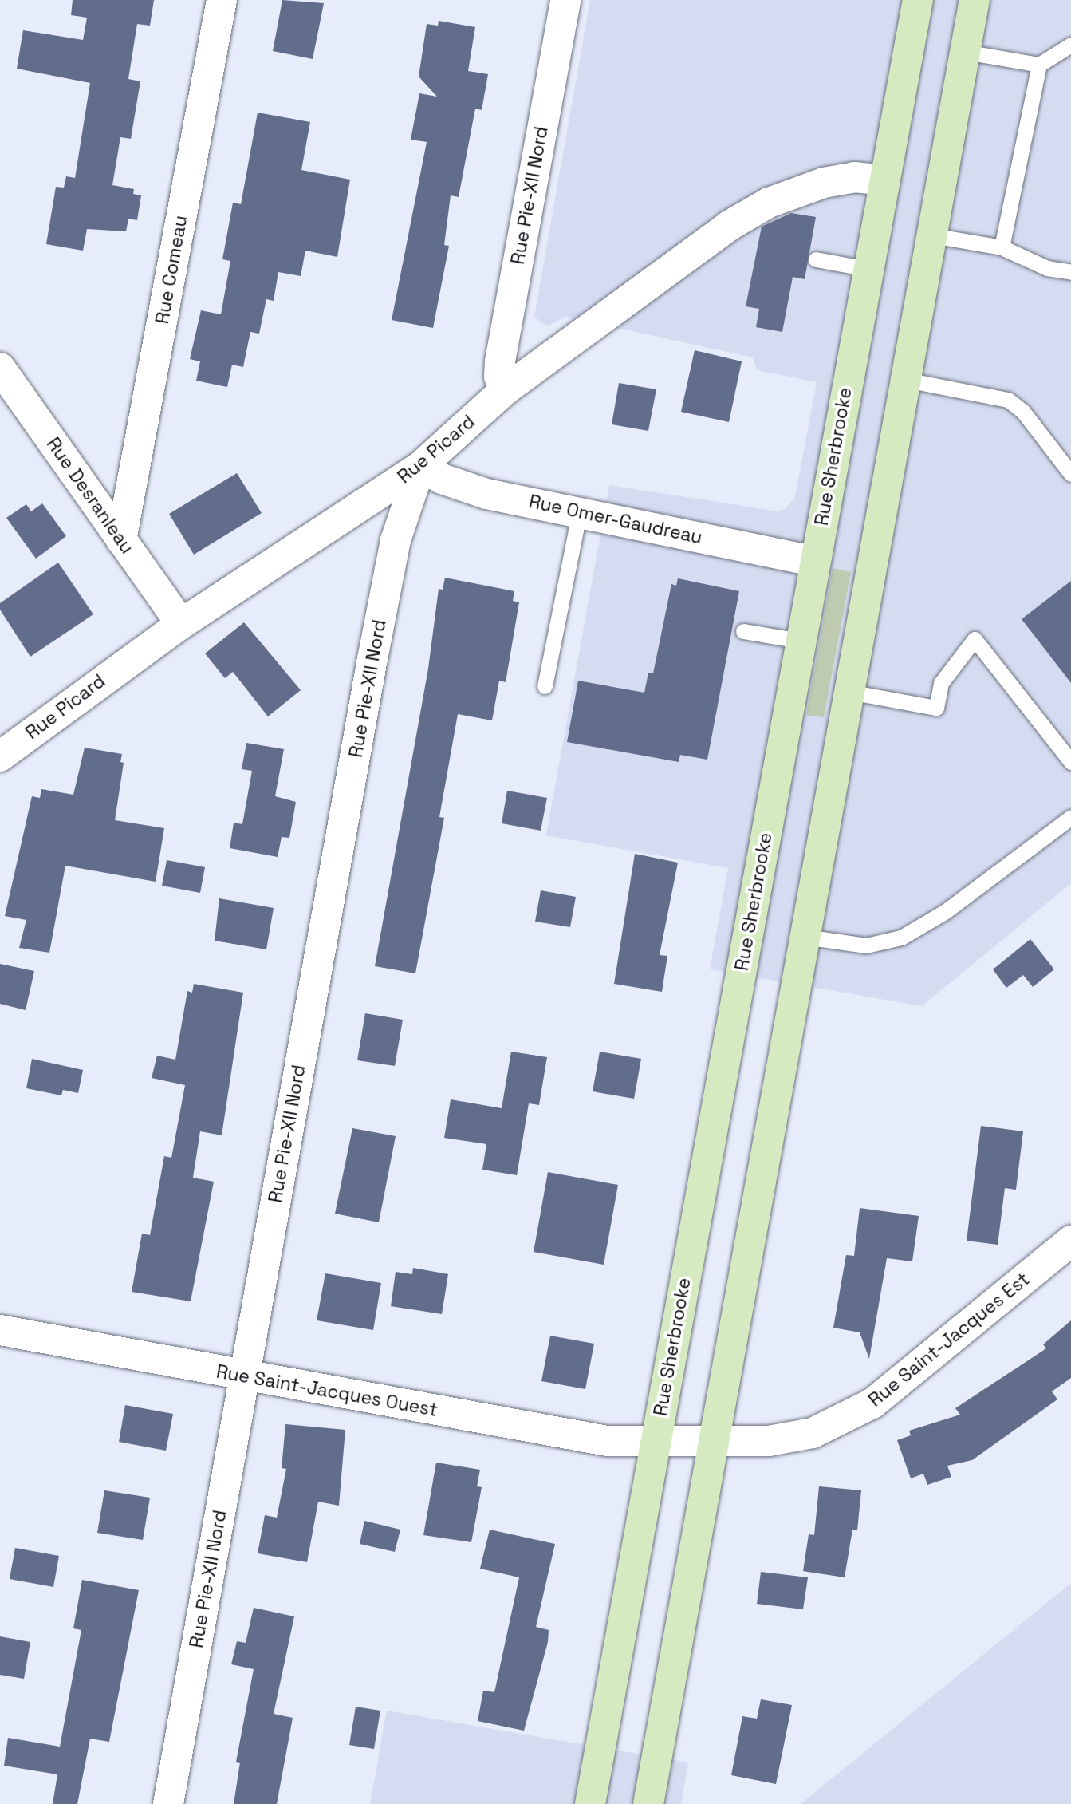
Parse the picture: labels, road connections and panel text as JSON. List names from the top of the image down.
{
  "streets": {
    "main road": ["Rue Sherbrooke"],
    "street": [
      "Rue Pie-XII Nord",
      "Rue Comeau",
      "Rue Picard",
      "Rue Desranleau",
      "Rue Omer-Gaudreau",
      "Rue Saint-Jacques Est",
      "Rue Saint-Jacques Ouest"
    ]
  },
  "crossings": [
    ["Rue Pie-XII Nord", "Rue Picard"],
    ["Rue Pie-XII Nord", "Rue Omer-Gaudreau"],
    ["Rue Pie-XII Nord", "Rue Saint-Jacques Ouest"],
    ["Rue Comeau", "Rue Desranleau"],
    ["Rue Picard", "Rue Sherbrooke"],
    ["Rue Picard", "Rue Desranleau"],
    ["Rue Picard", "Rue Omer-Gaudreau"],
    ["Rue Sherbrooke", "Rue Omer-Gaudreau"],
    ["Rue Sherbrooke", "Rue Saint-Jacques Est"],
    ["Rue Sherbrooke", "Rue Saint-Jacques Ouest"],
    ["Rue Saint-Jacques Est", "Rue Saint-Jacques Ouest"]
  ]
}
